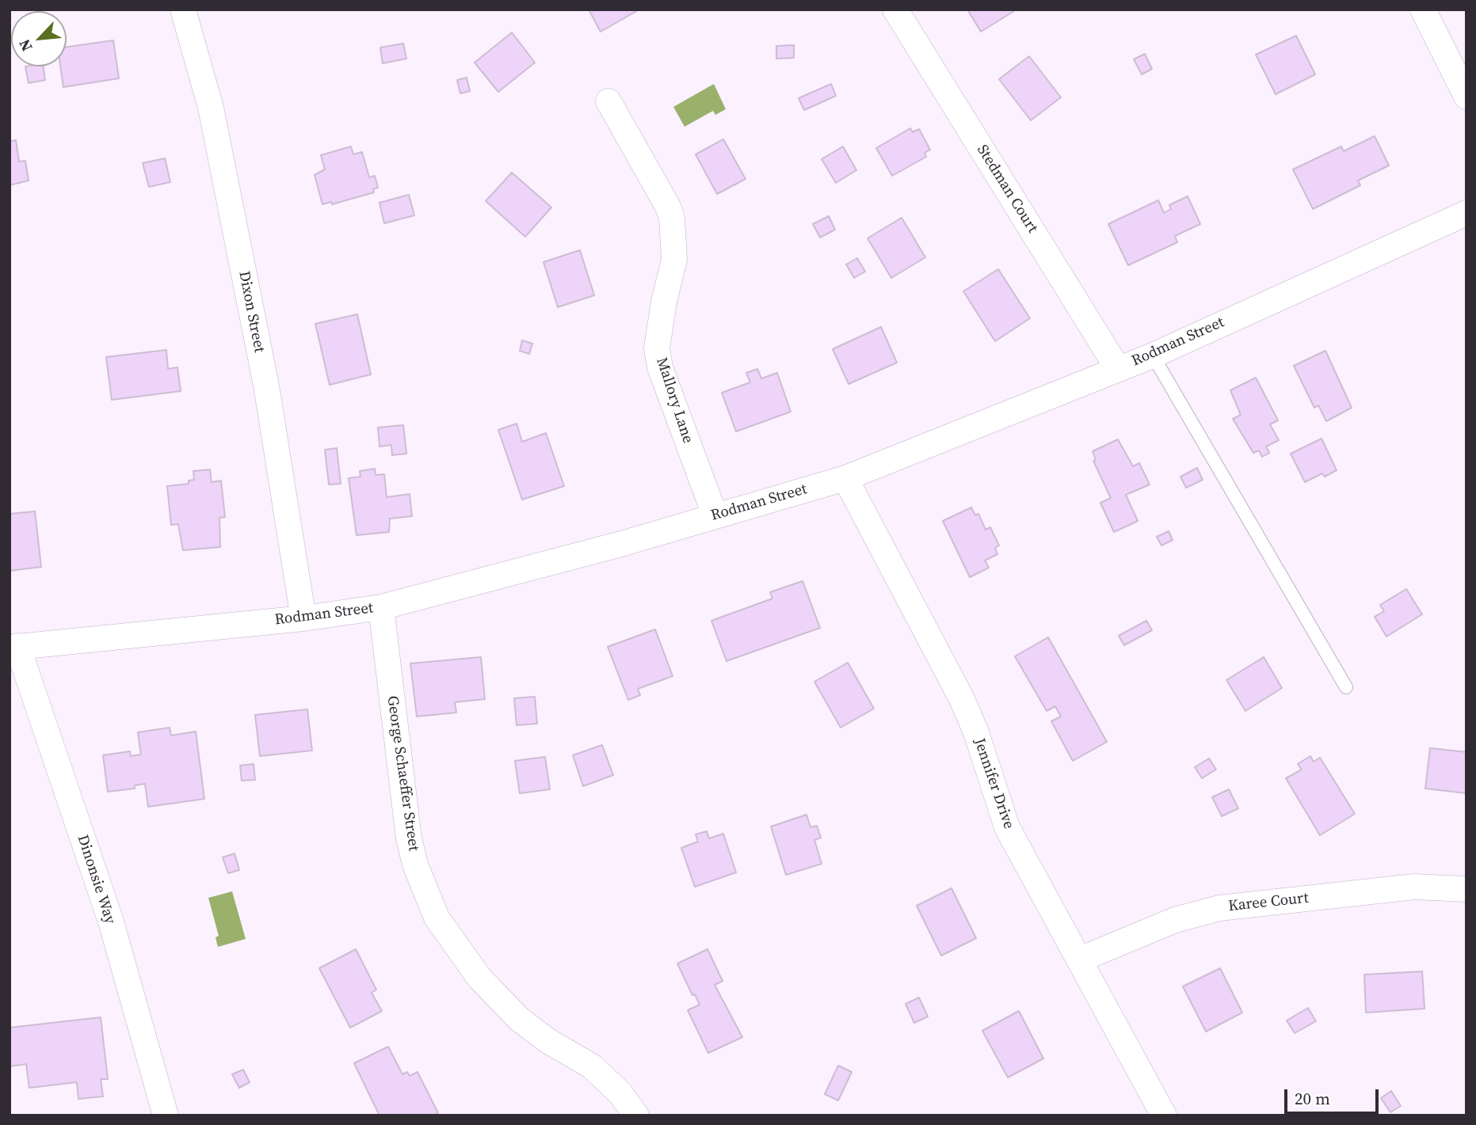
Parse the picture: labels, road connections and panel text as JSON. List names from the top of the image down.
{
  "streets": {
    "street": [
      "Stedman Court",
      "Dixon Street",
      "Rodman Street",
      "Mallory Lane",
      "George Schaeffer Street",
      "Jennifer Drive",
      "Dinonsie Way",
      "Karee Court"
    ]
  },
  "crossings": [
    ["Stedman Court", "Rodman Street"],
    ["Dixon Street", "Rodman Street"],
    ["Rodman Street", "Mallory Lane"],
    ["Rodman Street", "George Schaeffer Street"],
    ["Rodman Street", "Jennifer Drive"],
    ["Rodman Street", "Dinonsie Way"],
    ["Jennifer Drive", "Karee Court"]
  ],
  "scale_bar": "20 m",
  "north": "bottom left"
}
